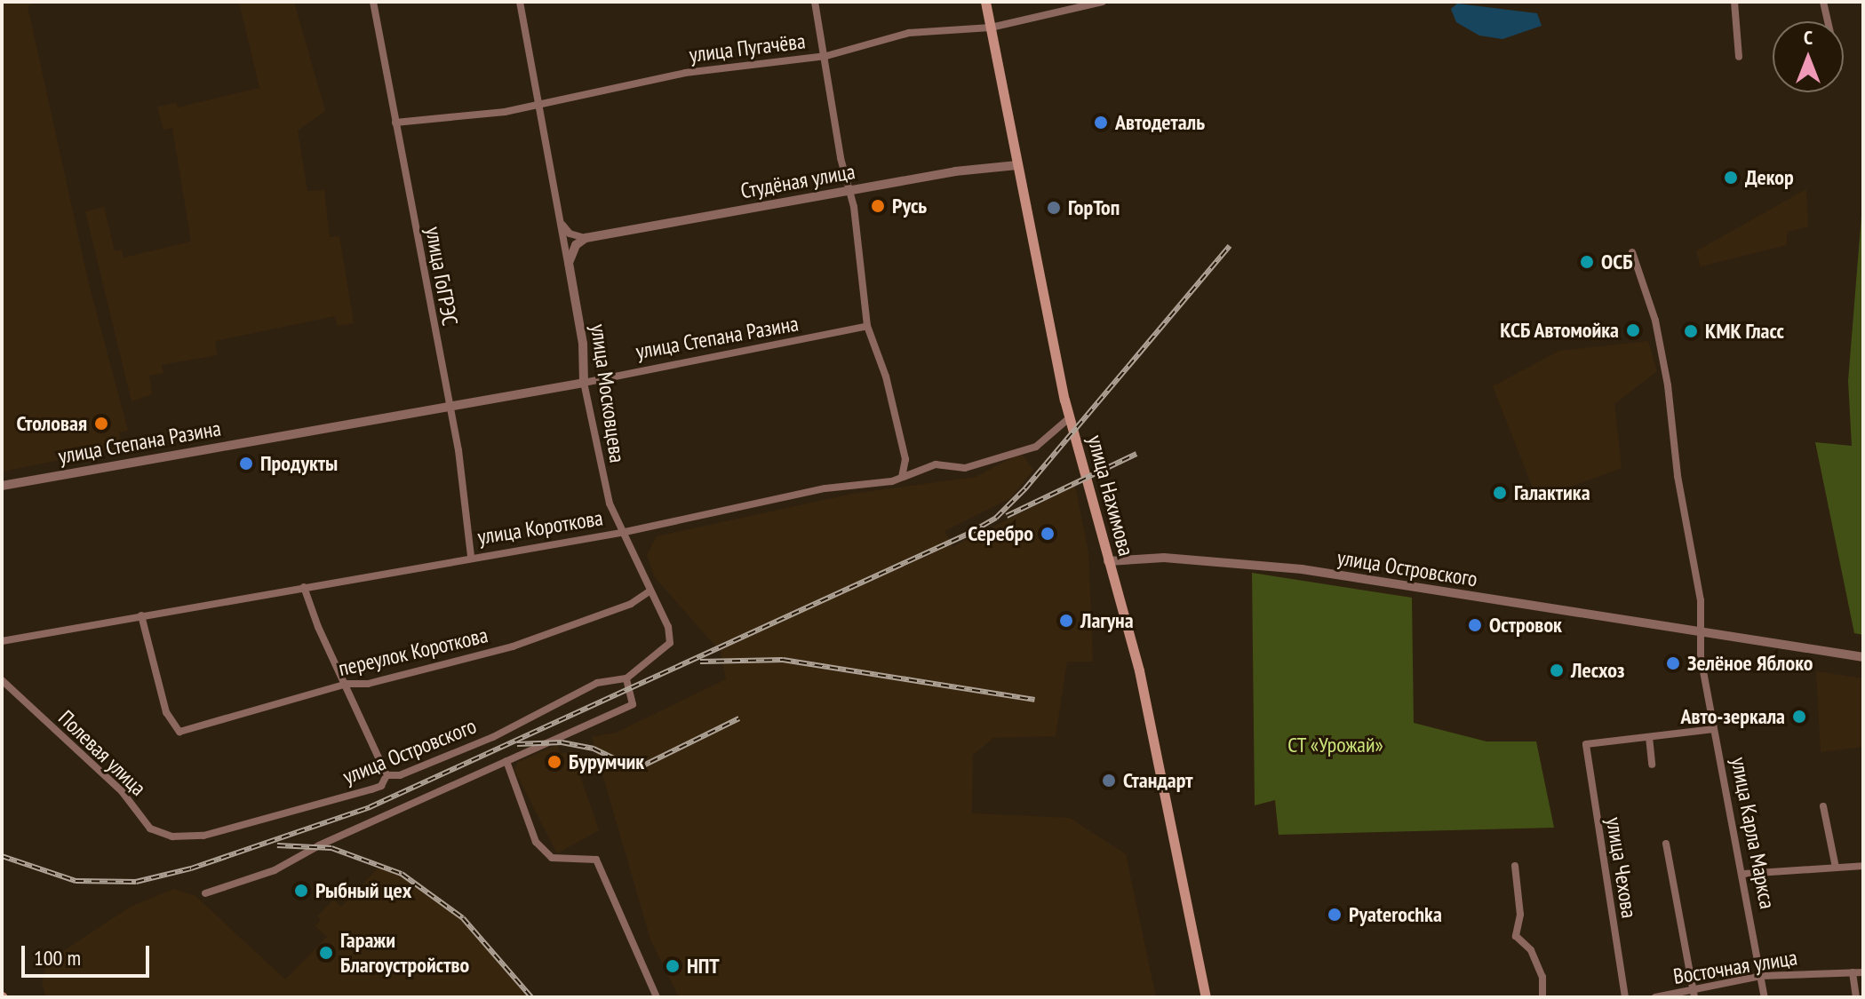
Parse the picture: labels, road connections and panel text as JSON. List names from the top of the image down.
{
  "streets": {
    "main road": ["улица Нахимова"],
    "street": [
      "улица Пугачёва",
      "Студёная улица",
      "улица ГоГРЭС",
      "улица Степана Разина",
      "улица Московцева",
      "улица Короткова",
      "улица Островского",
      "переулок Короткова",
      "Полевая улица",
      "улица Карла Маркса",
      "улица Чехова",
      "Восточная улица"
    ]
  },
  "crossings": [
    ["улица Пугачёва", "улица ГоГРЭС"],
    ["улица Пугачёва", "улица Московцева"],
    ["улица Пугачёва", "улица Нахимова"],
    ["Студёная улица", "улица Нахимова"],
    ["улица ГоГРЭС", "улица Степана Разина"],
    ["улица ГоГРЭС", "улица Короткова"],
    ["улица Степана Разина", "улица Московцева"],
    ["улица Московцева", "улица Короткова"],
    ["улица Московцева", "улица Островского"],
    ["улица Московцева", "переулок Короткова"],
    ["улица Нахимова", "улица Короткова"],
    ["улица Нахимова", "улица Островского"],
    ["улица Короткова", "переулок Короткова"],
    ["улица Островского", "Полевая улица"],
    ["улица Островского", "улица Карла Маркса"],
    ["улица Карла Маркса", "Восточная улица"]
  ],
  "parks": ["СТ «Урожай»"],
  "places": [
    "Автодеталь",
    "Декор",
    "Русь",
    "ГорТоп",
    "ОСБ",
    "КСБ Автомойка",
    "КМК Гласс",
    "Столовая",
    "Продукты",
    "Галактика",
    "Серебро",
    "Лагуна",
    "Островок",
    "Зелёное Яблоко",
    "Лесхоз",
    "Авто-зеркала",
    "Бурумчик",
    "Стандарт",
    "Рыбный цех",
    "Pyaterochka",
    "Гаражи Благоустройство",
    "НПТ"
  ],
  "scale_bar": "100 m",
  "north": "top"
}
